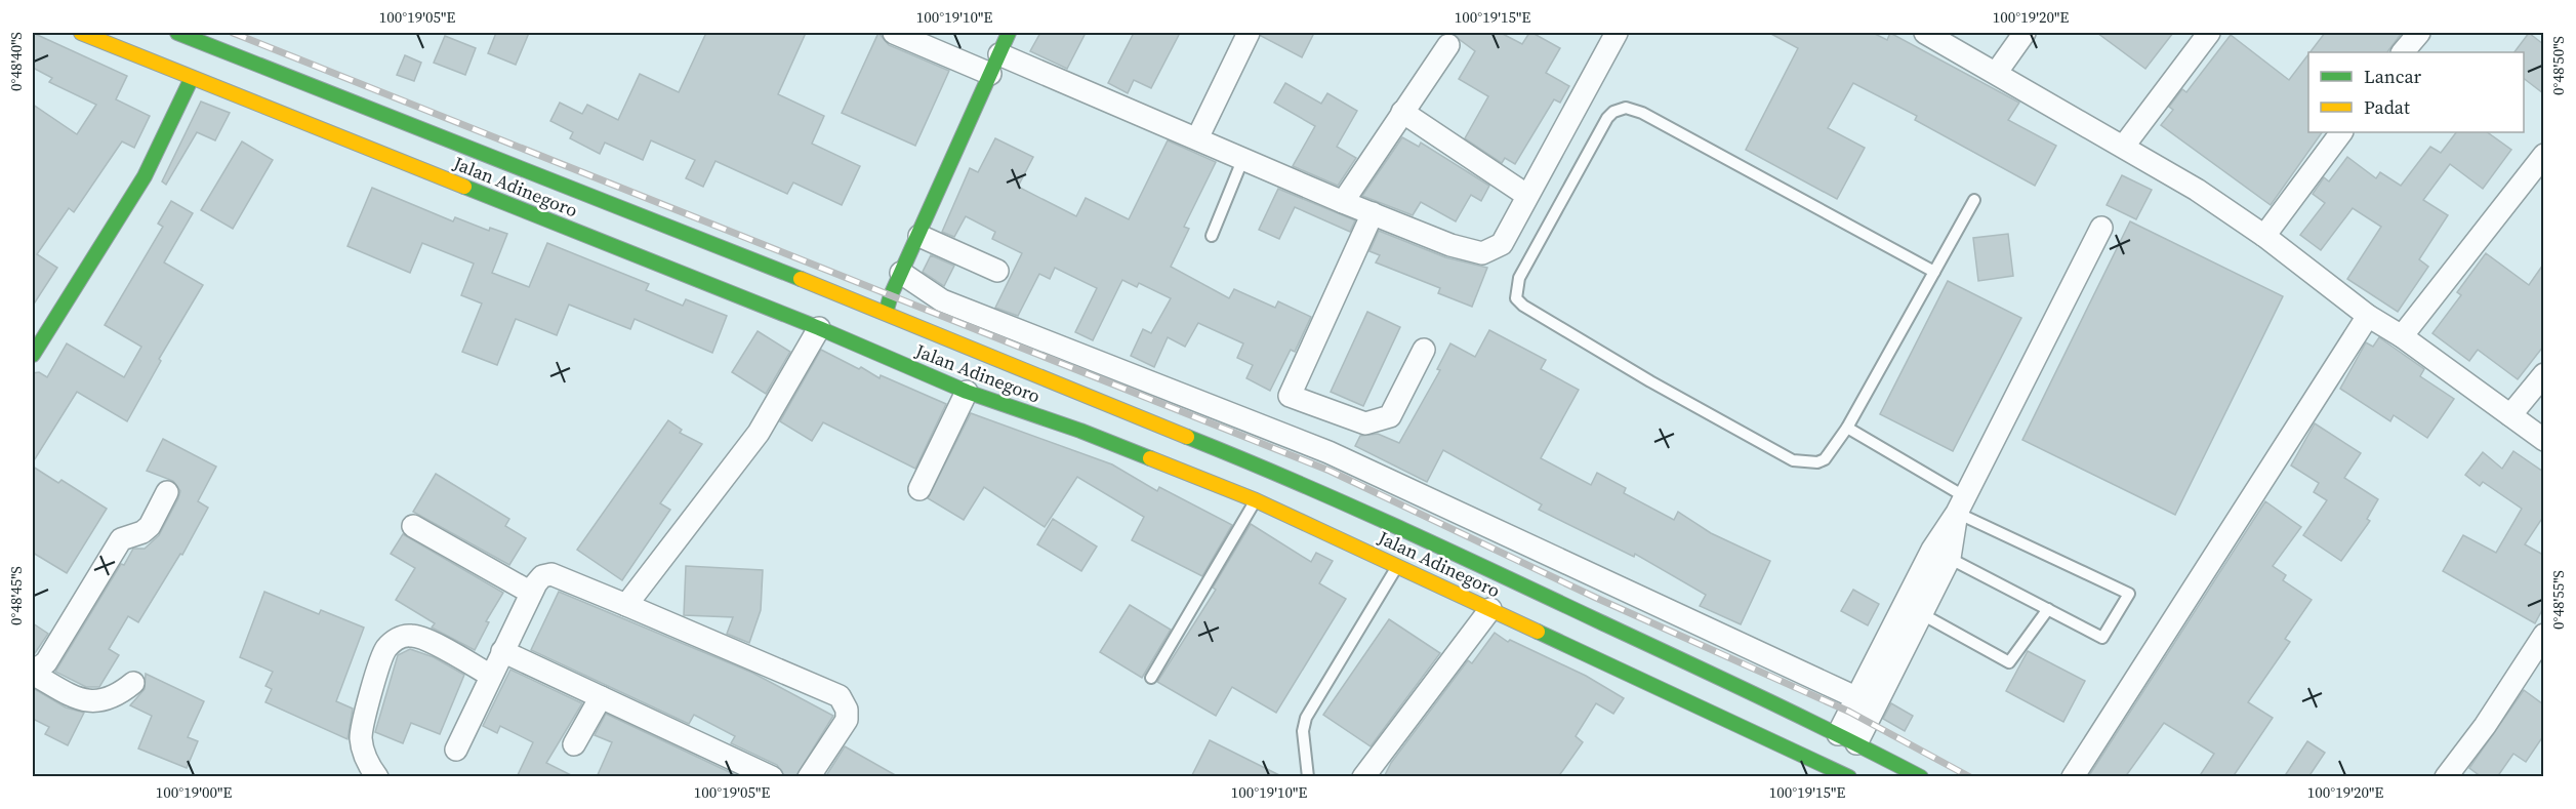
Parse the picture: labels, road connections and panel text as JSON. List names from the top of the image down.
{
  "streets": {
    "main road": ["Jalan Adinegoro"]
  },
  "legend": ["Lancar", "Padat"],
  "coordinates": [
    "100°19'05\"E",
    "100°19'10\"E",
    "100°19'15\"E",
    "100°19'20\"E",
    "0°48'40\"S",
    "0°48'50\"S",
    "0°48'45\"S",
    "0°48'55\"S",
    "100°19'00\"E"
  ]
}
